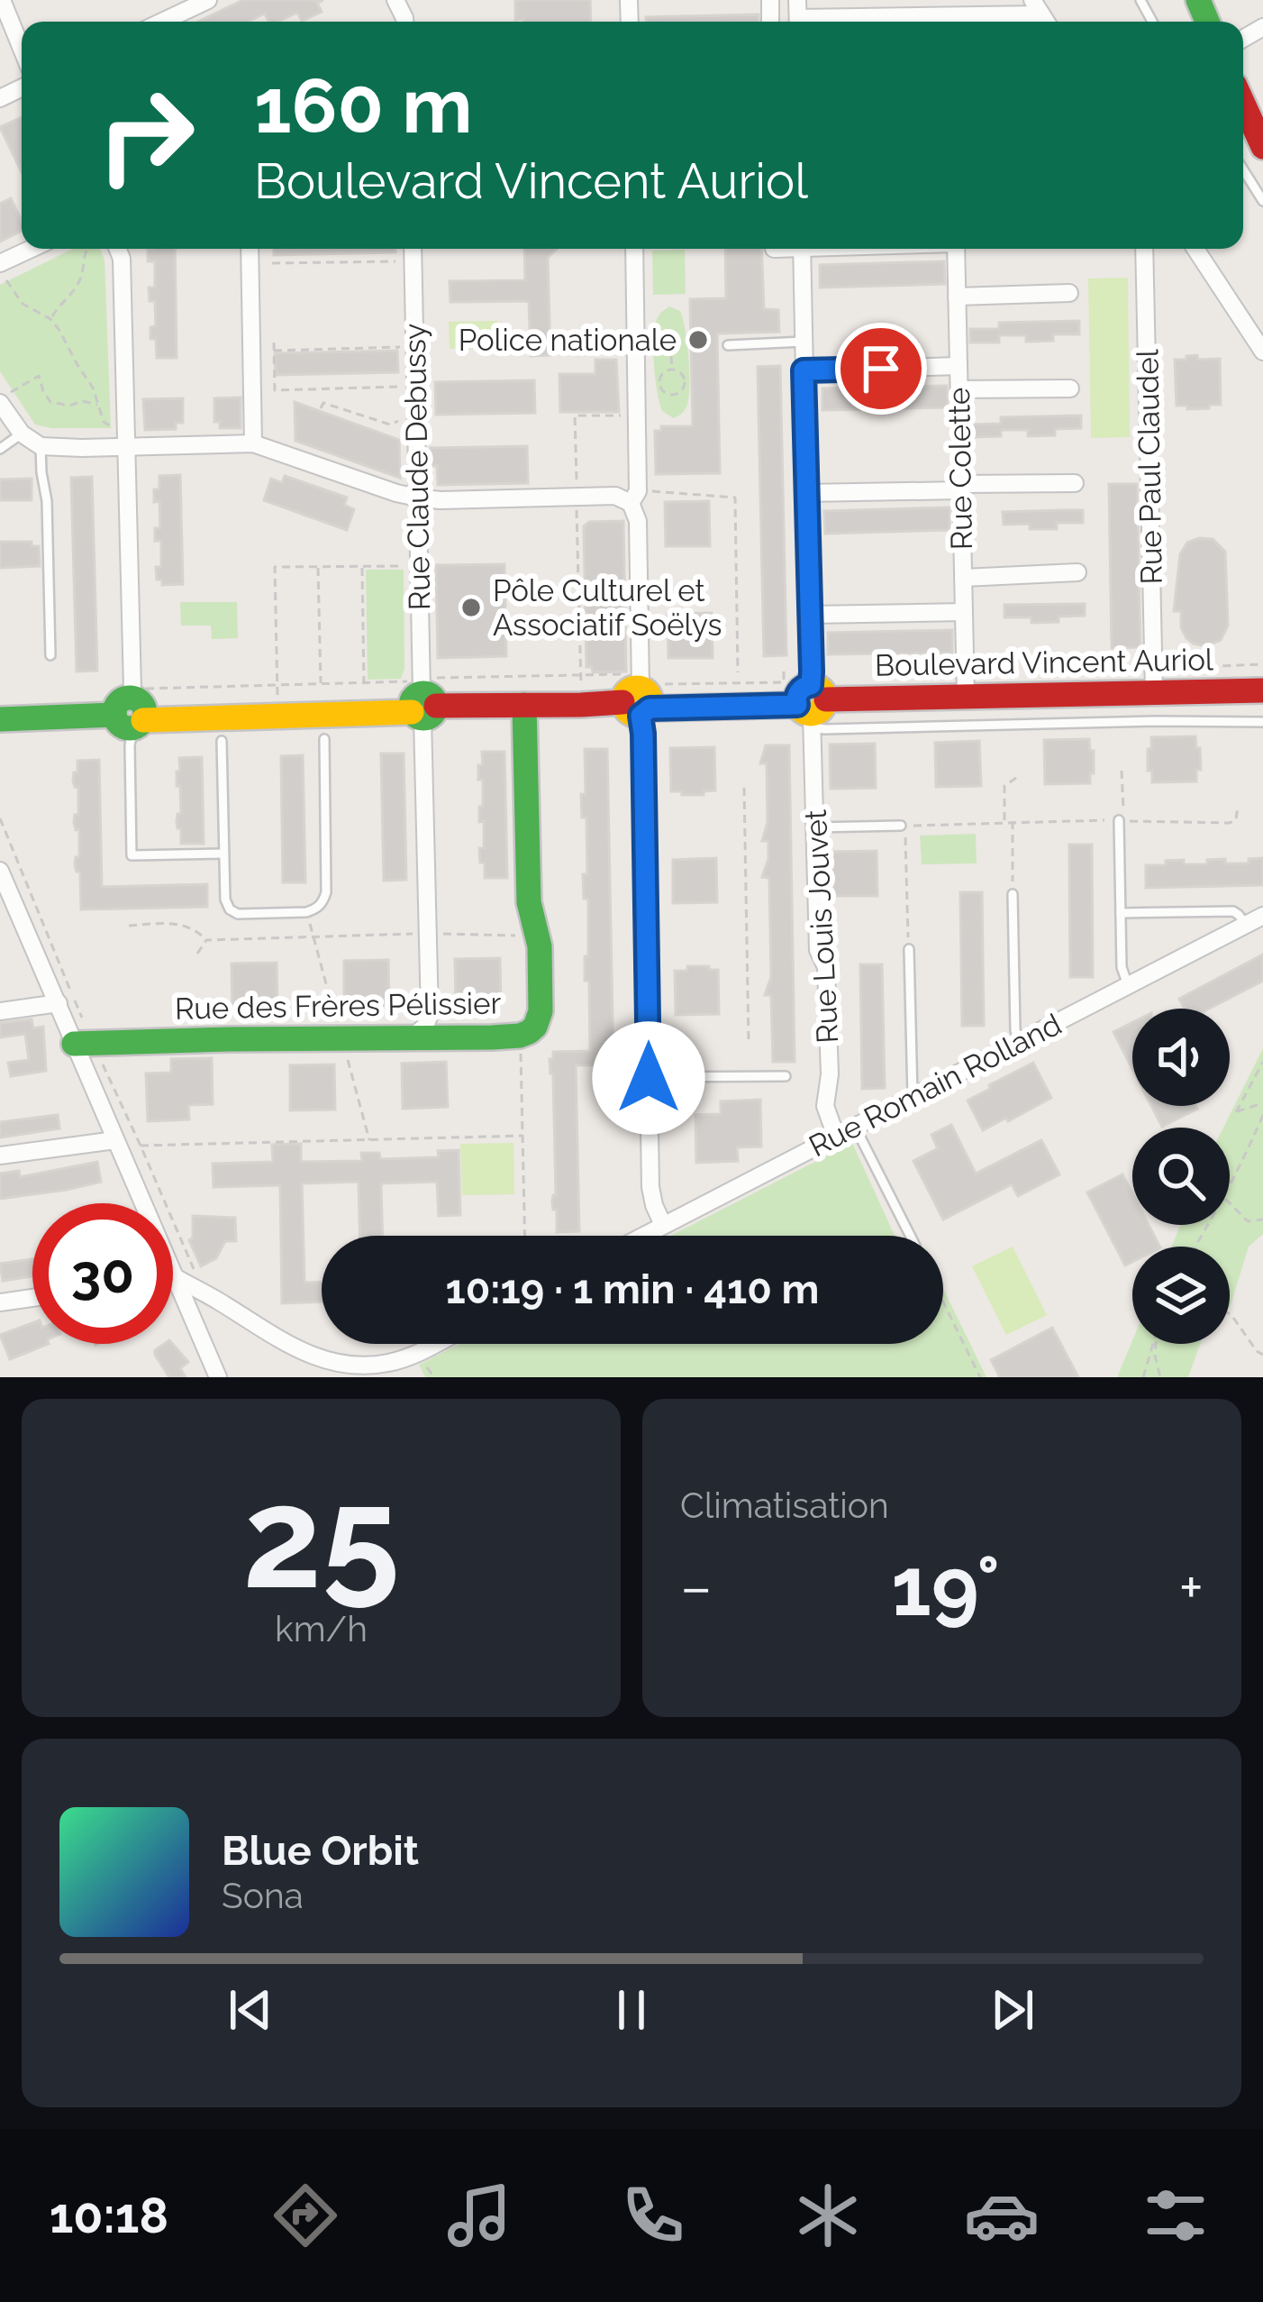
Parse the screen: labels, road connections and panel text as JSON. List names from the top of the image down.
{
  "streets": {
    "street": [
      "Rue Claude Debussy",
      "Rue Paul Claudel",
      "Rue Colette",
      "Boulevard Vincent Auriol",
      "Rue Louis Jouvet",
      "Rue des Frères Pélissier",
      "Rue Romain Rolland"
    ]
  },
  "crossings": [
    ["Rue Claude Debussy", "Boulevard Vincent Auriol"],
    ["Rue Claude Debussy", "Rue des Frères Pélissier"],
    ["Rue Paul Claudel", "Boulevard Vincent Auriol"],
    ["Rue Colette", "Boulevard Vincent Auriol"],
    ["Boulevard Vincent Auriol", "Rue Louis Jouvet"],
    ["Boulevard Vincent Auriol", "Rue des Frères Pélissier"],
    ["Rue Louis Jouvet", "Rue Romain Rolland"]
  ],
  "places": ["Police nationale", "Pôle Culturel et Associatif Soëlys"],
  "page": {
    "turn": ["160 m", "Boulevard Vincent Auriol"],
    "limit": "30",
    "trip": "10:19 · 1 min · 410 m",
    "tile": [
      ["25", "km/h"],
      "Climatisation"
    ],
    "heat": ["−", "19°", "+"],
    "song": ["Blue Orbit", "Sona"],
    "tabs": "10:18"
  }
}
